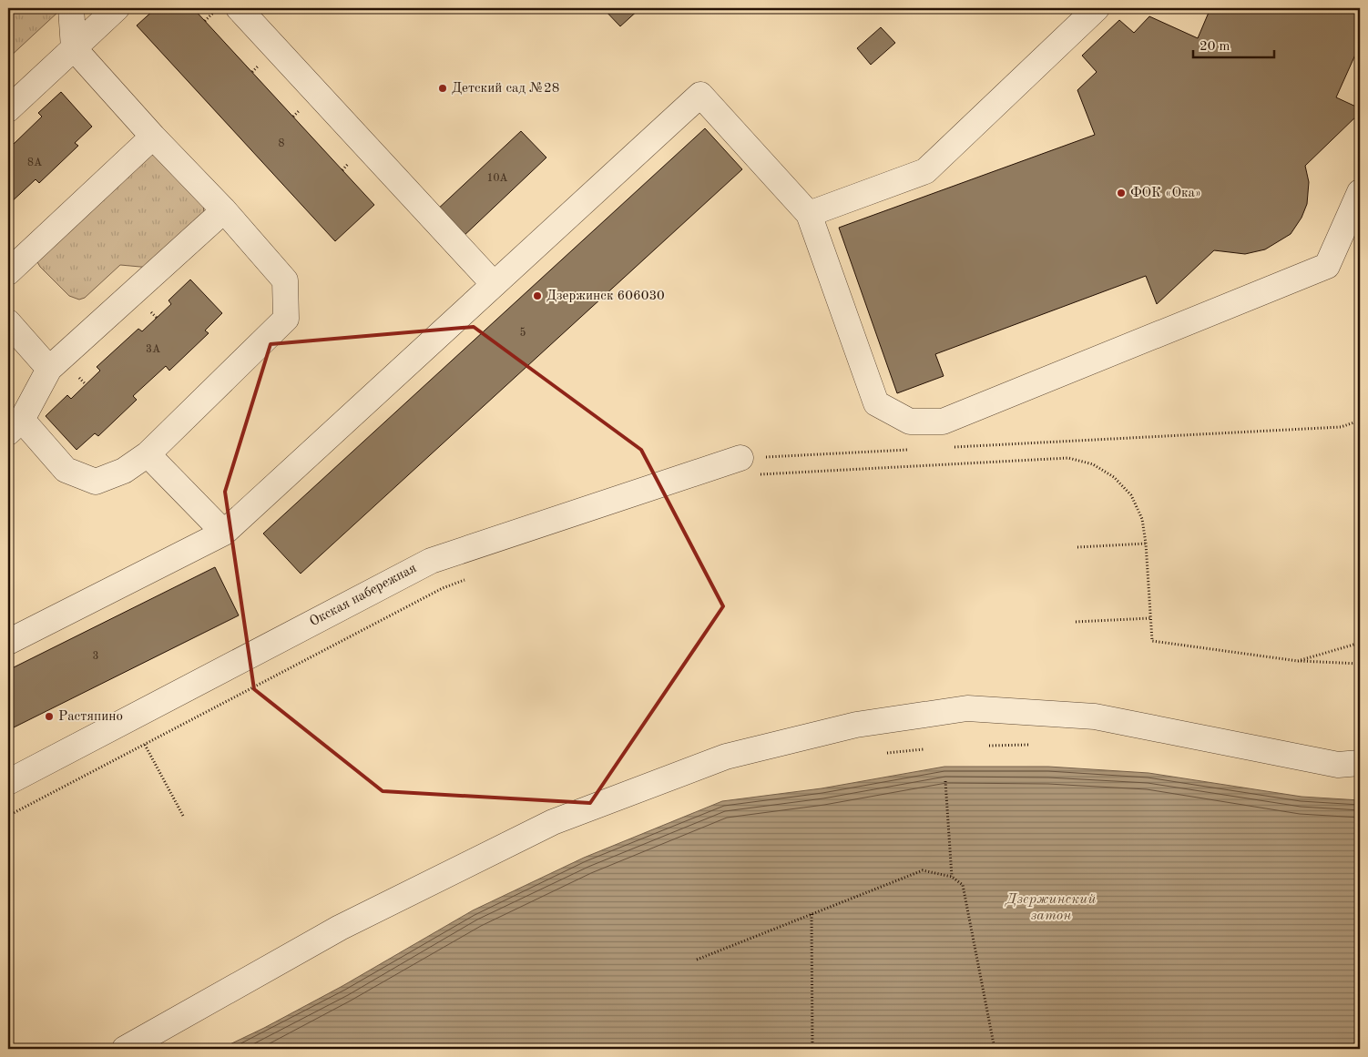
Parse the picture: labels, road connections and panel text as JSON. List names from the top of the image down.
{
  "streets": {
    "street": ["Окская набережная"]
  },
  "water": ["Дзержинский затон"],
  "places": [
    "Детский сад №28",
    "ФОК «Ока»",
    "Дзержинск 606030",
    "Растяпино"
  ],
  "house_numbers": [
    "8",
    "8А",
    "10А",
    "5",
    "3А",
    "3"
  ],
  "scale_bar": "20 m"
}
